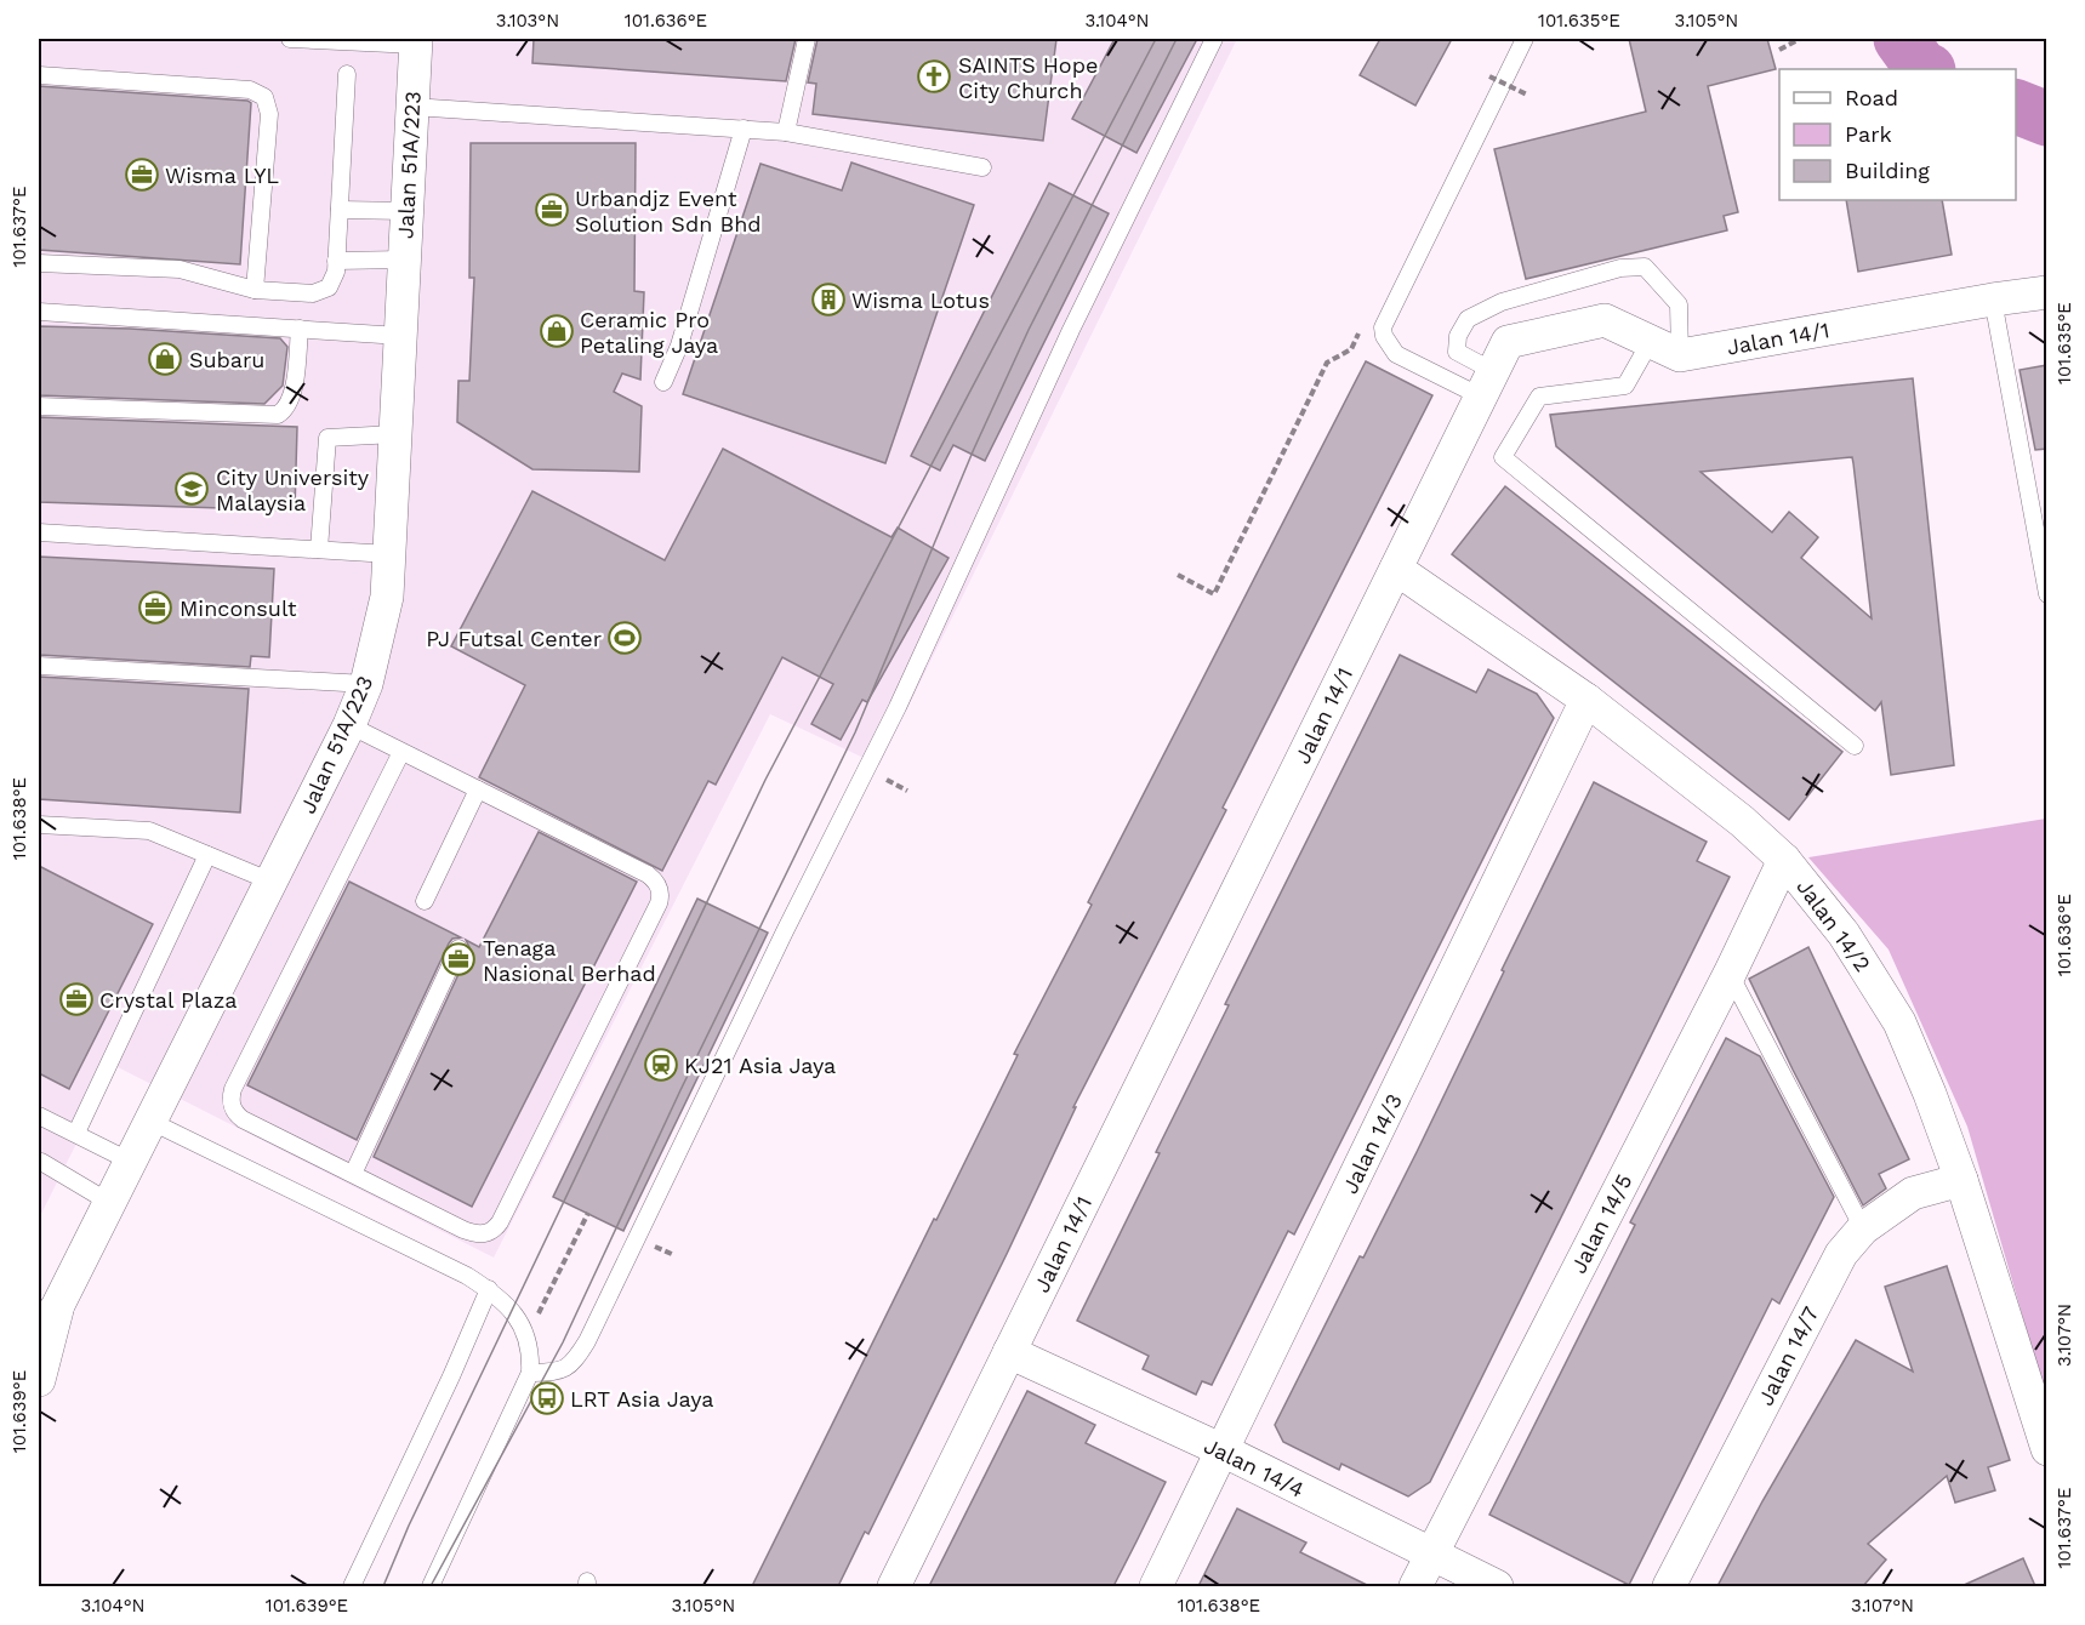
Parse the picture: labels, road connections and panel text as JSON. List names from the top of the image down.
{
  "streets": {
    "street": [
      "Jalan 51A/223",
      "Jalan 14/1",
      "Jalan 14/2",
      "Jalan 14/3",
      "Jalan 14/5",
      "Jalan 14/7",
      "Jalan 14/4"
    ]
  },
  "crossings": [
    ["Jalan 14/1", "Jalan 14/2"],
    ["Jalan 14/1", "Jalan 14/4"],
    ["Jalan 14/2", "Jalan 14/3"],
    ["Jalan 14/2", "Jalan 14/5"],
    ["Jalan 14/2", "Jalan 14/7"],
    ["Jalan 14/3", "Jalan 14/4"],
    ["Jalan 14/5", "Jalan 14/4"]
  ],
  "places": {
    "church": ["SAINTS Hope City Church"],
    "office": [
      "Wisma LYL",
      "Urbandjz Event Solution Sdn Bhd",
      "Minconsult",
      "Tenaga Nasional Berhad",
      "Crystal Plaza"
    ],
    "building": ["Wisma Lotus"],
    "shop": ["Ceramic Pro Petaling Jaya", "Subaru"],
    "school or university": ["City University Malaysia"],
    "sports": ["PJ Futsal Center"],
    "station": ["KJ21 Asia Jaya"],
    "bus stop": ["LRT Asia Jaya"]
  },
  "legend": ["Road", "Park", "Building"],
  "coordinates": [
    "3.103°N",
    "101.636°E",
    "3.104°N",
    "101.635°E",
    "3.105°N",
    "101.637°E",
    "101.638°E",
    "3.107°N",
    "101.639°E"
  ]
}
